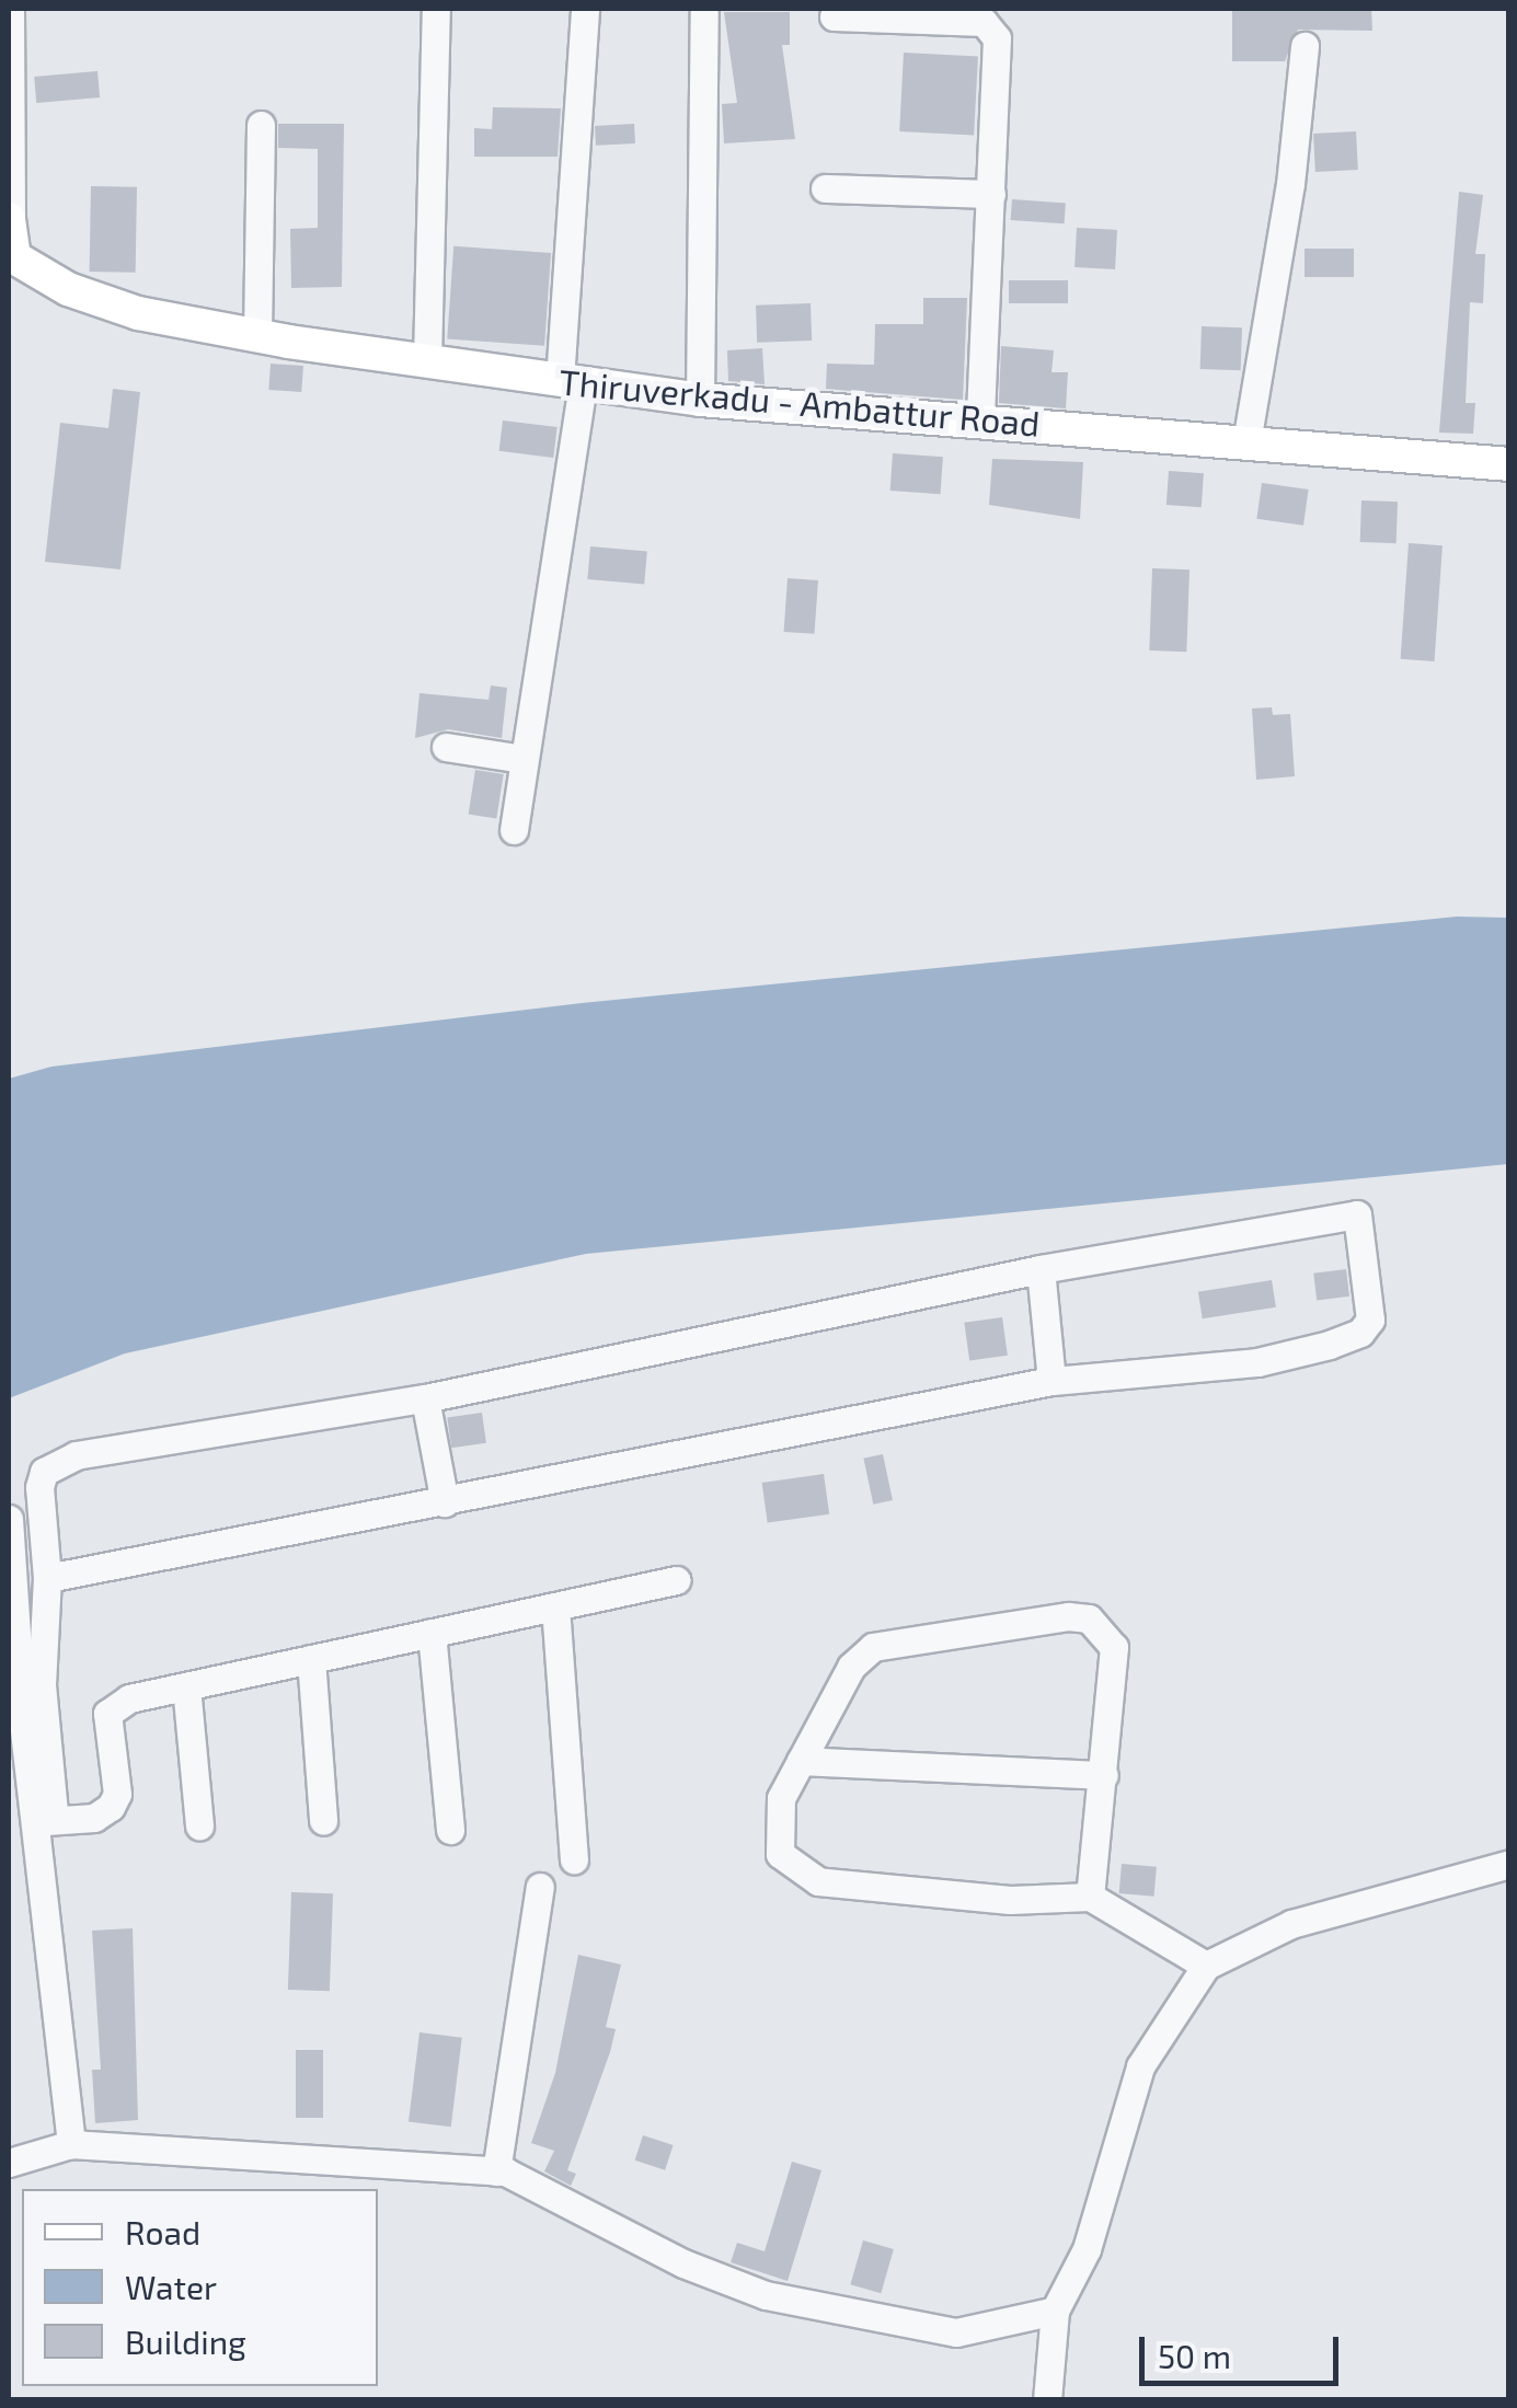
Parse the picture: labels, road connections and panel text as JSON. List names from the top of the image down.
{
  "streets": {
    "main road": ["Thiruverkadu - Ambattur Road"]
  },
  "legend": ["Road", "Water", "Building"],
  "scale_bar": "50 m"
}
